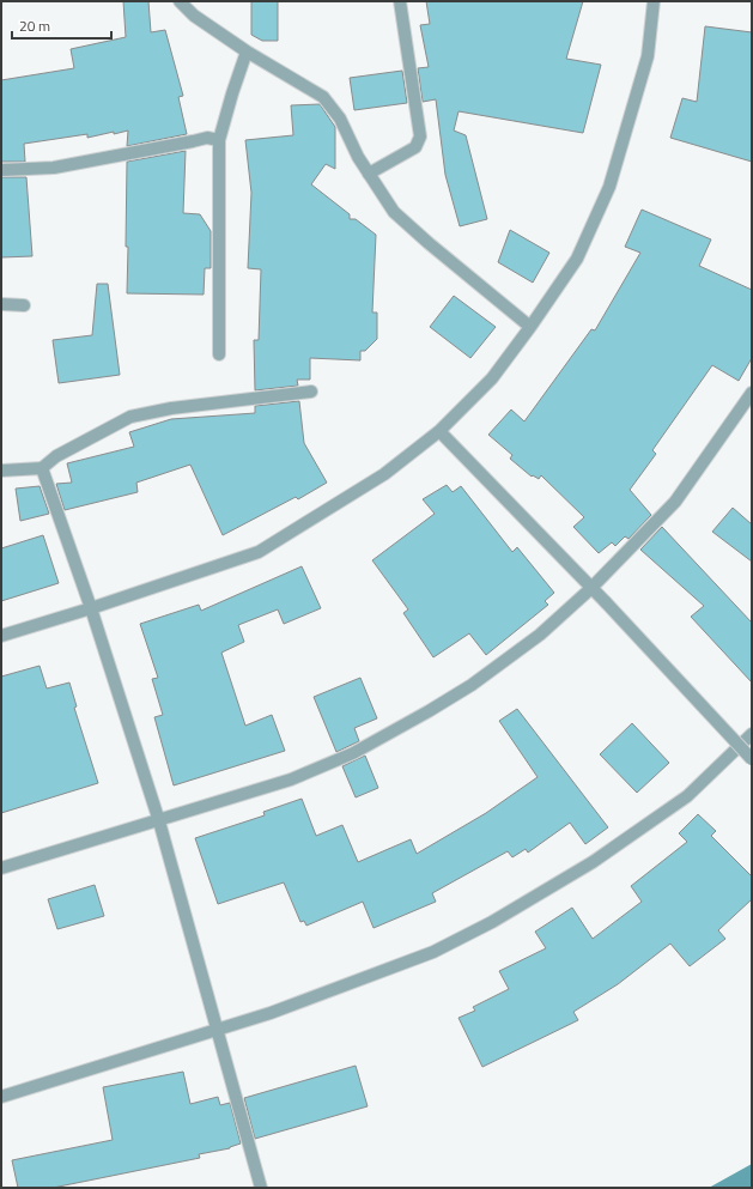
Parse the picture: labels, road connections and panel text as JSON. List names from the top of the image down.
{
  "scale_bar": "20 m"
}
